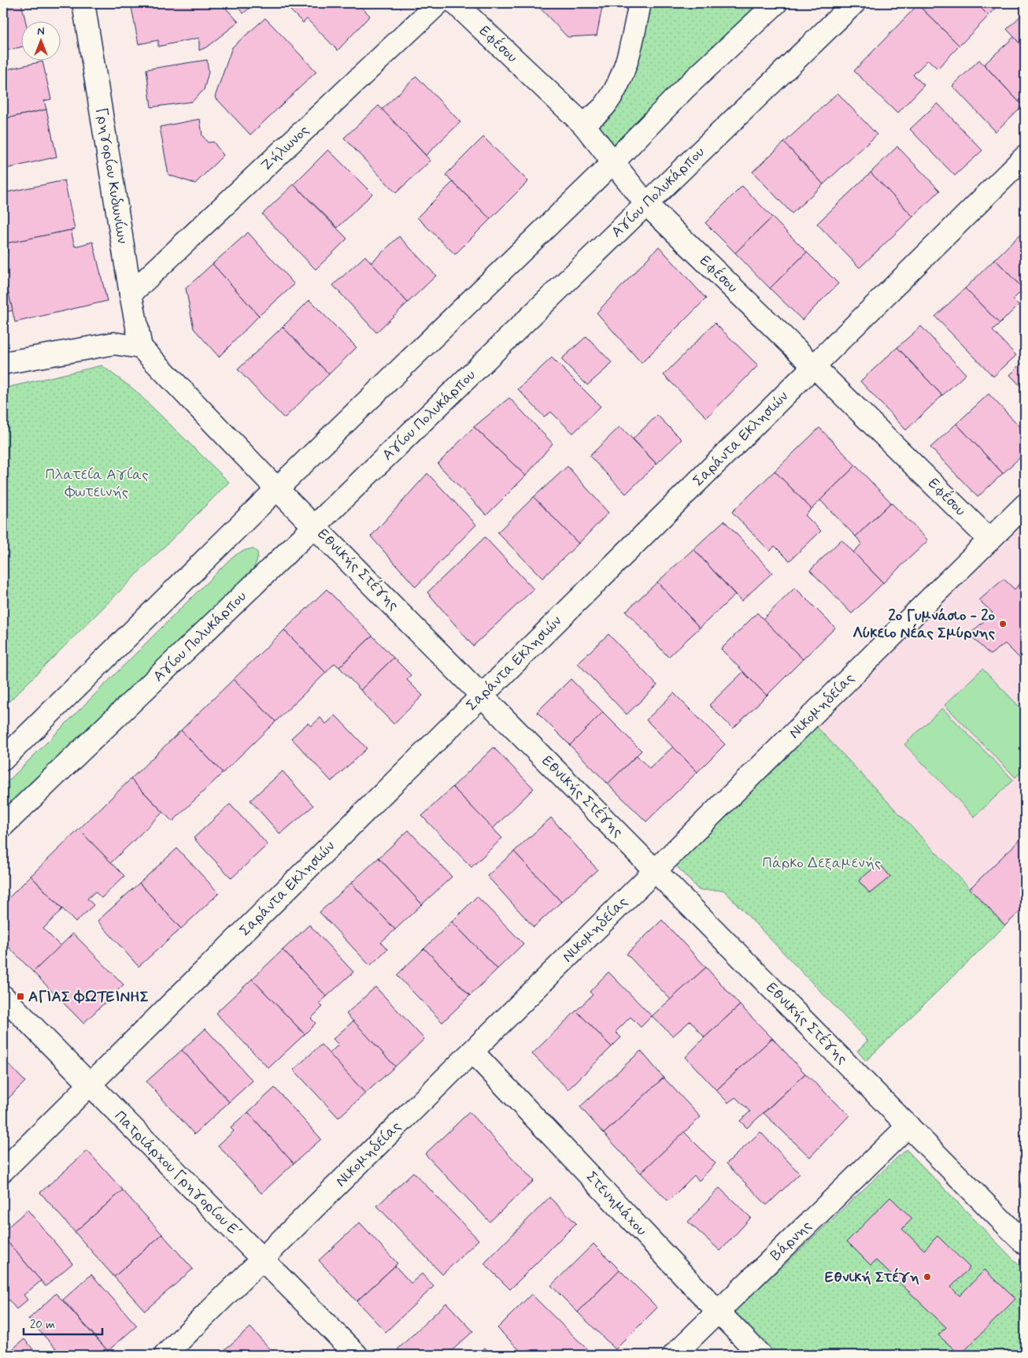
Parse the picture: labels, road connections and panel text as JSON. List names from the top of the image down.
{
  "streets": {
    "street": [
      "Εφέσου",
      "Ζήλωνος",
      "Γρηγορίου Κυδωνίων",
      "Αγίου Πολυκάρπου",
      "Σαράντα Εκλησιών",
      "Εθνικής Στέγης",
      "Νικομηδείας",
      "Πατριάρχου Γρηγορίου Ε΄",
      "Στενημάχου",
      "Βάρνης"
    ]
  },
  "crossings": [
    ["Εφέσου", "Αγίου Πολυκάρπου"],
    ["Εφέσου", "Σαράντα Εκλησιών"],
    ["Εφέσου", "Νικομηδείας"],
    ["Ζήλωνος", "Γρηγορίου Κυδωνίων"],
    ["Γρηγορίου Κυδωνίων", "Εθνικής Στέγης"],
    ["Αγίου Πολυκάρπου", "Εθνικής Στέγης"],
    ["Σαράντα Εκλησιών", "Εθνικής Στέγης"],
    ["Σαράντα Εκλησιών", "Πατριάρχου Γρηγορίου Ε΄"],
    ["Εθνικής Στέγης", "Νικομηδείας"],
    ["Εθνικής Στέγης", "Βάρνης"],
    ["Νικομηδείας", "Πατριάρχου Γρηγορίου Ε΄"],
    ["Νικομηδείας", "Στενημάχου"],
    ["Στενημάχου", "Βάρνης"]
  ],
  "parks": ["Πλατεία Αγίας Φωτεινής", "Πάρκο Δεξαμενής"],
  "places": {
    "other": ["2ο Γυμνάσιο - 2ο Λύκειο Νέας Σμύρνης", "Εθνική Στέγη"],
    "transit": ["ΑΓΙΑΣ ΦΩΤΕΙΝΗΣ"]
  },
  "scale_bar": "20 m",
  "north": "top"
}
